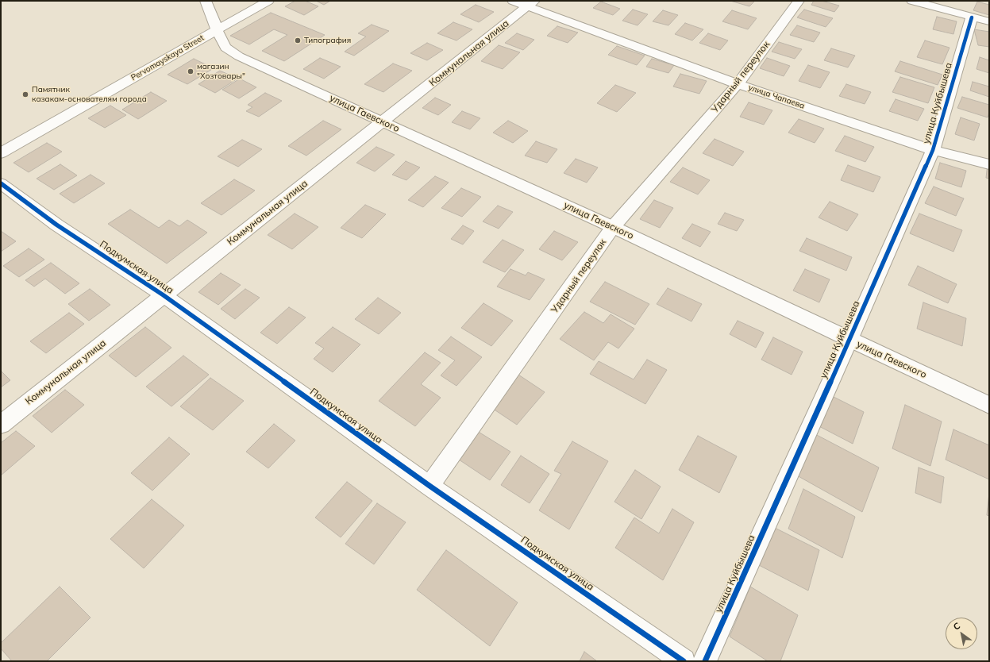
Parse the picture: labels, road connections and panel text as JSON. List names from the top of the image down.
{
  "streets": {
    "street": [
      "Коммунальная улица",
      "Pervomayskaya Street",
      "Ударный переулок",
      "улица Чапаева",
      "улица Куйбышева",
      "улица Гаевского",
      "Подкумская улица"
    ]
  },
  "crossings": [
    ["Коммунальная улица", "улица Чапаева"],
    ["Коммунальная улица", "улица Гаевского"],
    ["Коммунальная улица", "Подкумская улица"],
    ["Pervomayskaya Street", "улица Гаевского"],
    ["Ударный переулок", "улица Чапаева"],
    ["Ударный переулок", "улица Гаевского"],
    ["Ударный переулок", "Подкумская улица"],
    ["улица Чапаева", "улица Куйбышева"],
    ["улица Куйбышева", "улица Гаевского"]
  ],
  "places": ["Типография", "магазин \"Хозтовары\"", "Памятник казакам-основателям города"],
  "north": "top left"
}
